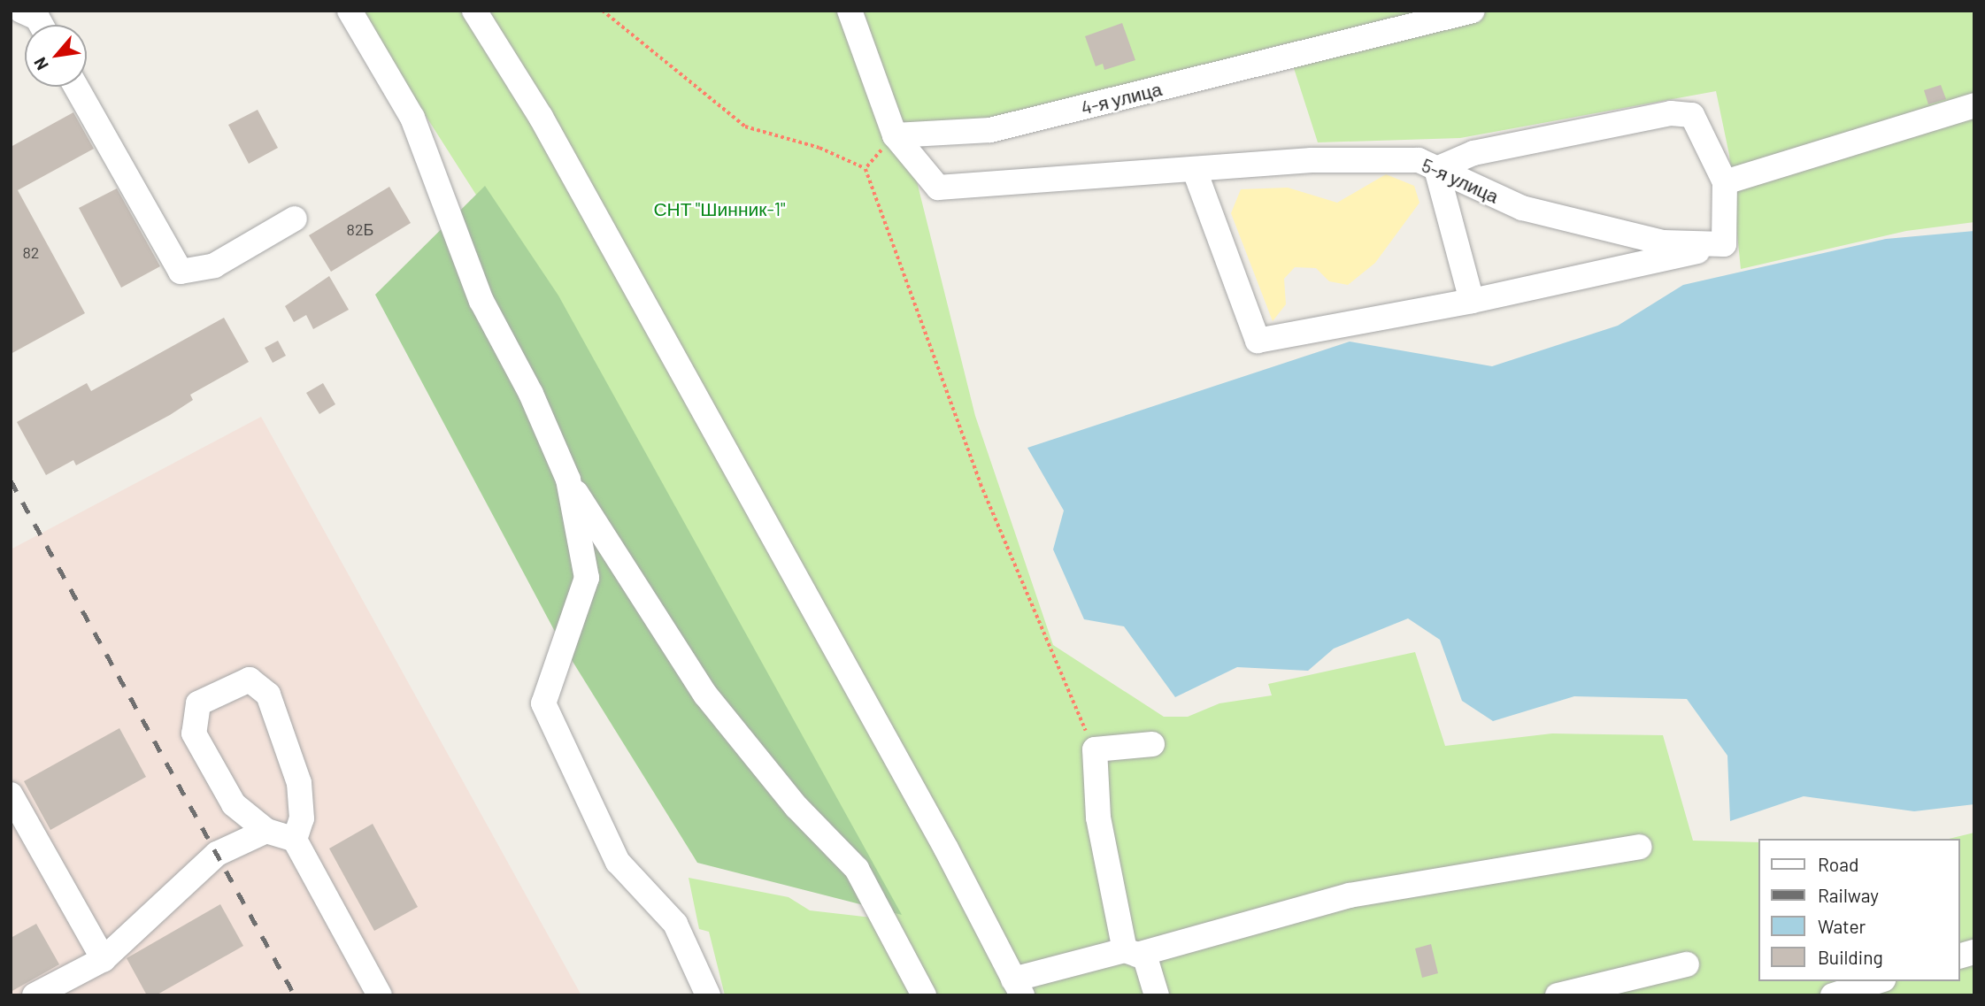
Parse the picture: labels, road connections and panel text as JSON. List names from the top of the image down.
{
  "streets": {
    "lane": ["4-я улица", "5-я улица"]
  },
  "crossings": [
    ["4-я улица", "5-я улица"]
  ],
  "parks": ["СНТ \"Шинник-1\""],
  "house_numbers": ["82Б", "82"],
  "legend": [
    "Road",
    "Railway",
    "Water",
    "Building"
  ],
  "north": "bottom left"
}
